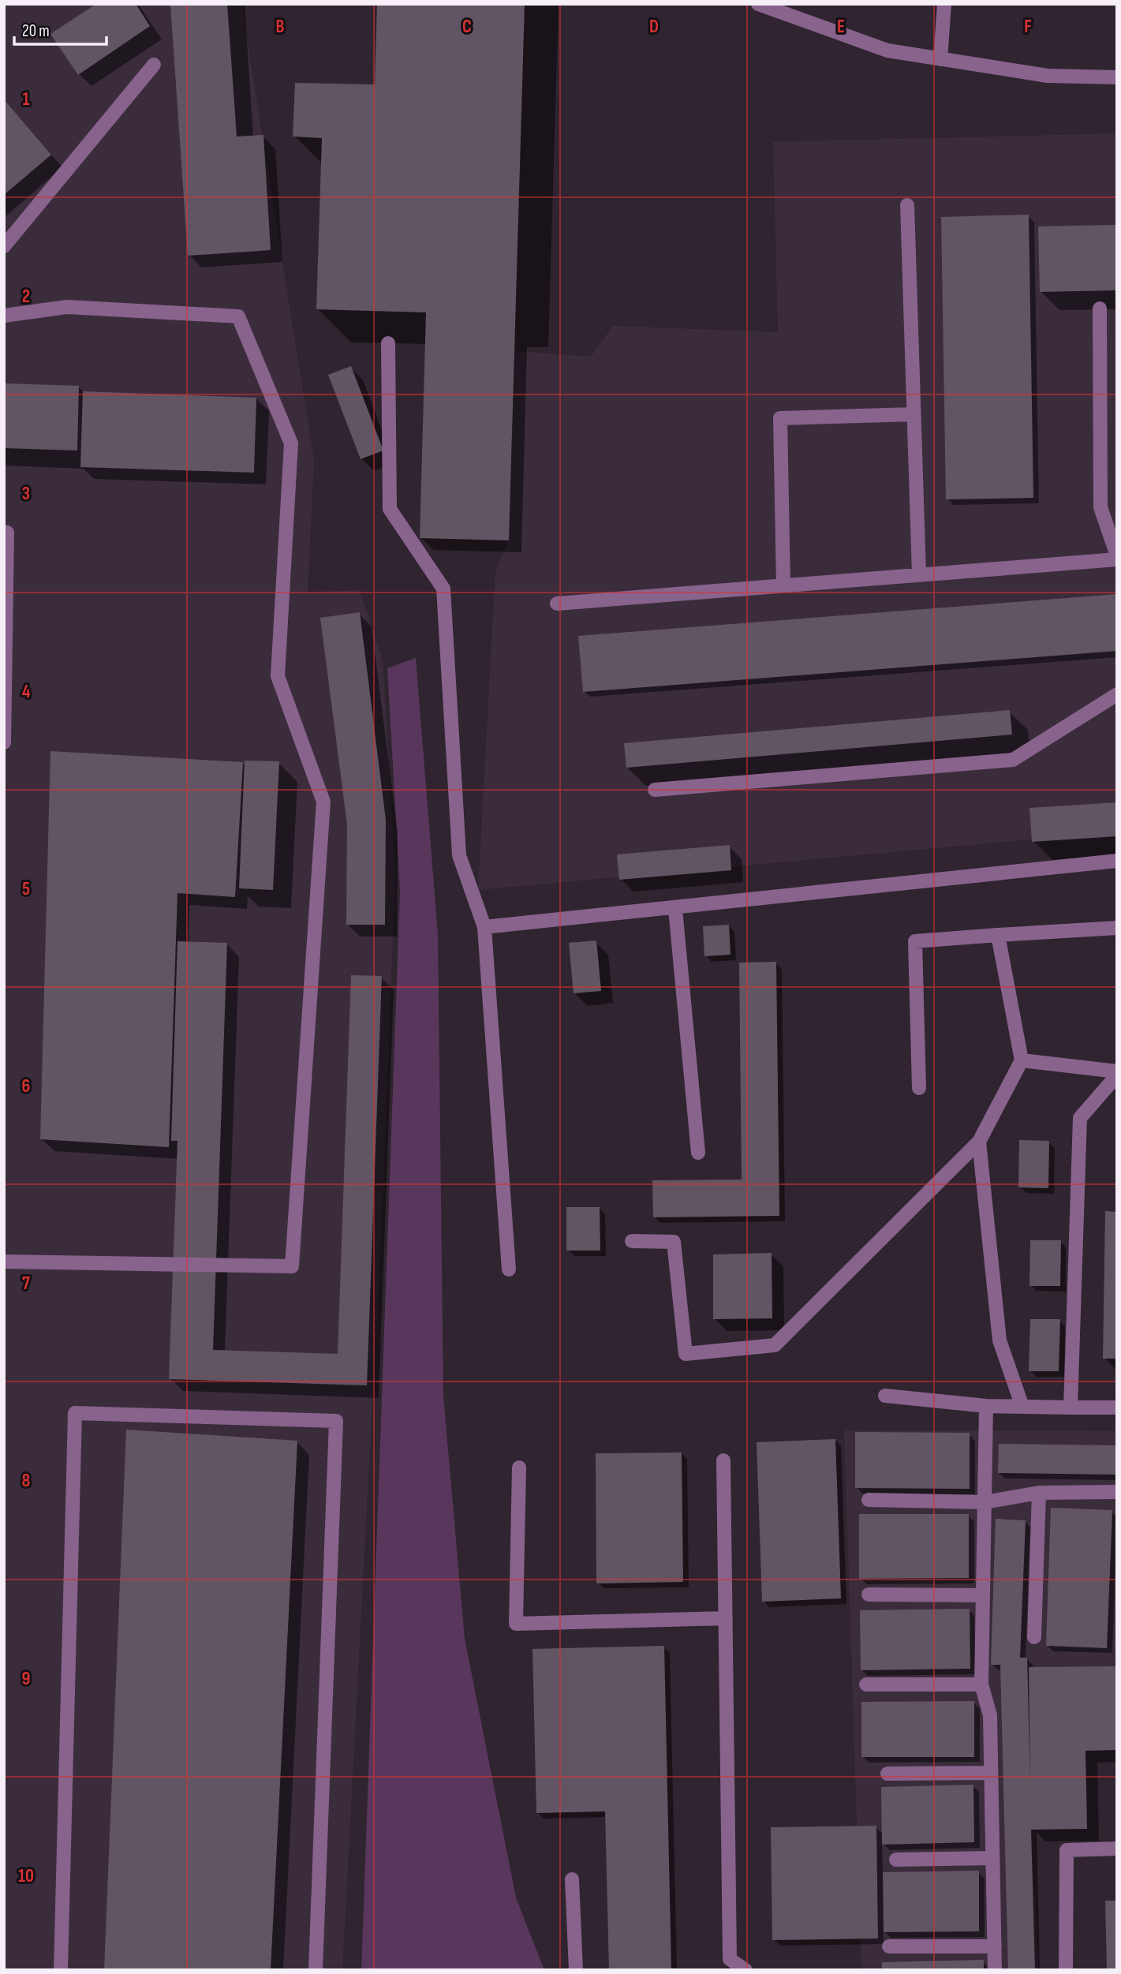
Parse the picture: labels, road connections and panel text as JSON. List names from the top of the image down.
{
  "scale_bar": "20 m",
  "grid": {
    "columns": [
      "B",
      "C",
      "D",
      "E",
      "F"
    ],
    "rows": [
      "1",
      "2",
      "3",
      "4",
      "5",
      "6",
      "7",
      "8",
      "9",
      "10"
    ]
  }
}
